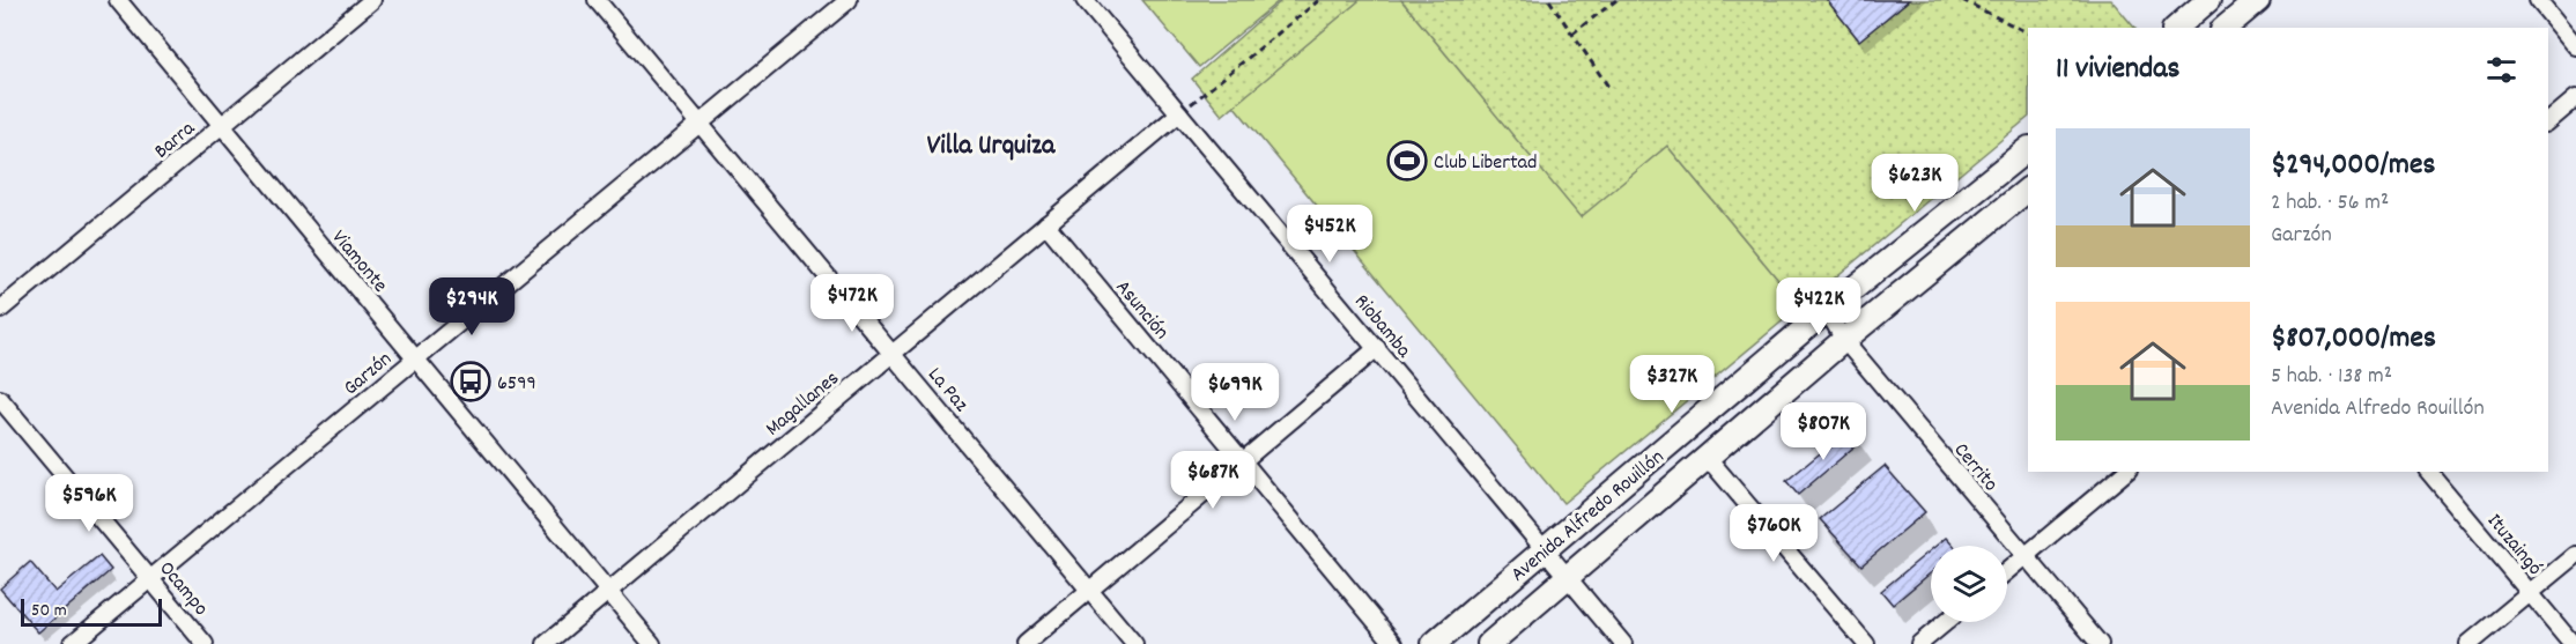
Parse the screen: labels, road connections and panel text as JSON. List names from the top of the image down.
{
  "streets": {
    "street": [
      "Barra",
      "Viamonte",
      "Asunción",
      "Riobamba",
      "Garzón",
      "La Paz",
      "Magallanes",
      "Cerrito",
      "Avenida Alfredo Rouillón",
      "Ituzaingó",
      "Ocampo"
    ]
  },
  "crossings": [
    ["Barra", "Viamonte"],
    ["Viamonte", "Garzón"],
    ["Viamonte", "Magallanes"],
    ["Asunción", "Magallanes"],
    ["Riobamba", "Magallanes"],
    ["Riobamba", "Avenida Alfredo Rouillón"],
    ["Garzón", "La Paz"],
    ["Garzón", "Ocampo"],
    ["La Paz", "Magallanes"],
    ["Cerrito", "Avenida Alfredo Rouillón"]
  ],
  "districts": ["Villa Urquiza"],
  "places": {
    "sports": ["Club Libertad"],
    "bus stop": ["6599"]
  },
  "scale_bar": "50 m",
  "page": {
    "heading": "11 viviendas",
    "list": [
      {
        "name": "$294,000/mes",
        "note": "2 hab. · 56 m² · Garzón"
      },
      {
        "name": "$807,000/mes",
        "note": "5 hab. · 138 m² · Avenida Alfredo Rouillón"
      }
    ],
    "price": [
      "$623K",
      "$452K",
      "$472K",
      "$294K",
      "$422K",
      "$327K",
      "$699K",
      "$807K",
      "$687K",
      "$596K",
      "$760K"
    ],
    "scale": "50 m"
  }
}
